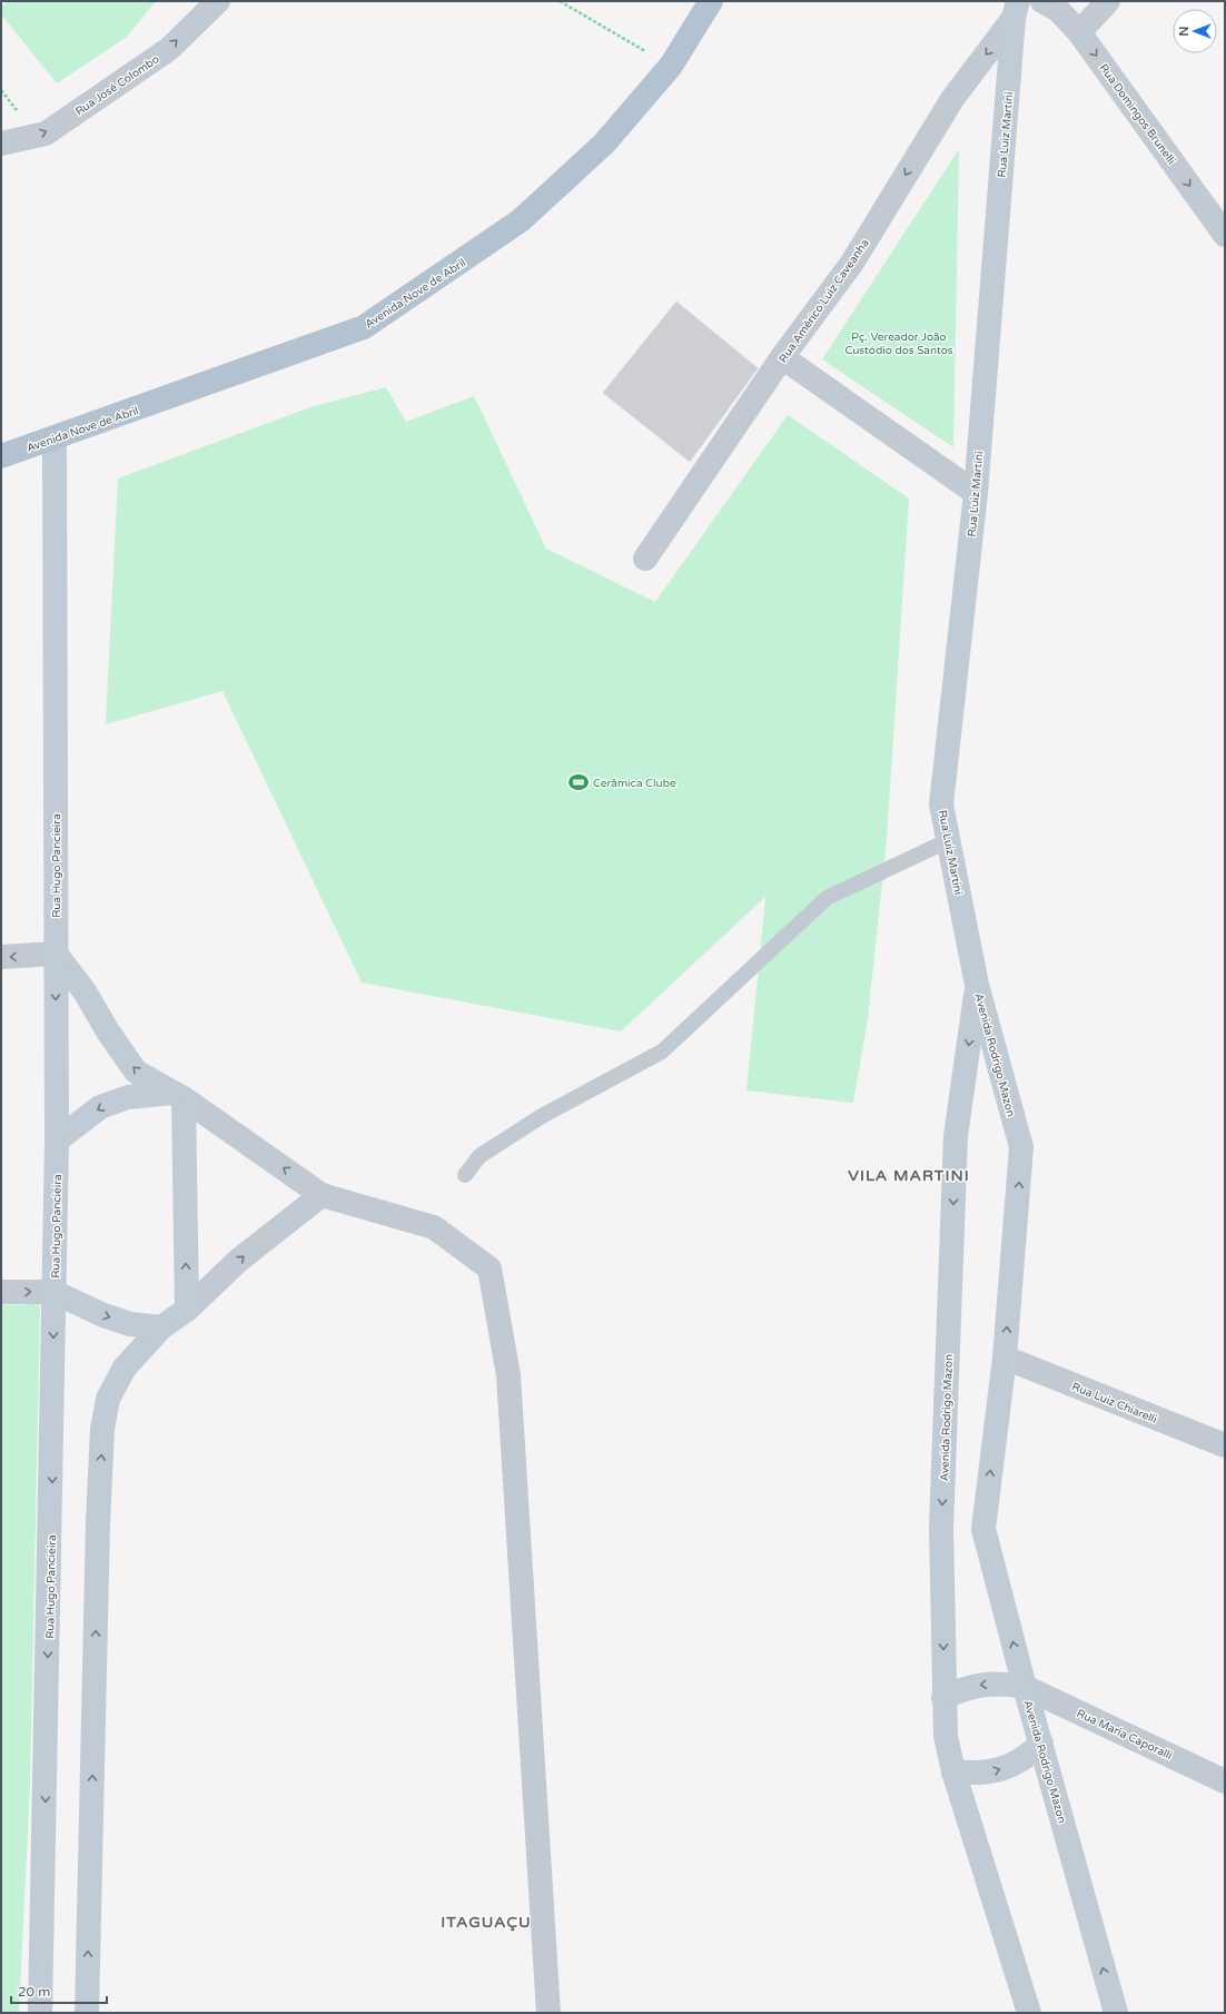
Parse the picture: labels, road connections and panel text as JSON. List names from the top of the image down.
{
  "streets": {
    "main road": ["Avenida Nove de Abril"],
    "street": [
      "Rua José Colombo",
      "Rua Domingos Brunelli",
      "Rua Luiz Martini",
      "Rua Américo Luiz Caveanha",
      "Rua Hugo Pancieira",
      "Avenida Rodrigo Mazon",
      "Rua Luiz Chiarelli",
      "Rua Maria Caporalli"
    ]
  },
  "crossings": [
    ["Rua Luiz Martini", "Rua Américo Luiz Caveanha"],
    ["Rua Luiz Martini", "Avenida Rodrigo Mazon"],
    ["Avenida Nove de Abril", "Rua Hugo Pancieira"],
    ["Avenida Rodrigo Mazon", "Rua Luiz Chiarelli"],
    ["Avenida Rodrigo Mazon", "Rua Maria Caporalli"]
  ],
  "one_way": ["Rua José Colombo", "Rua Domingos Brunelli", "Rua Américo Luiz Caveanha"],
  "districts": ["VILA MARTINI", "ITAGUAÇU"],
  "parks": ["Pç. Vereador João Custódio dos Santos"],
  "places": {
    "sports": ["Cerâmica Clube"]
  },
  "scale_bar": "20 m",
  "north": "left"
}
